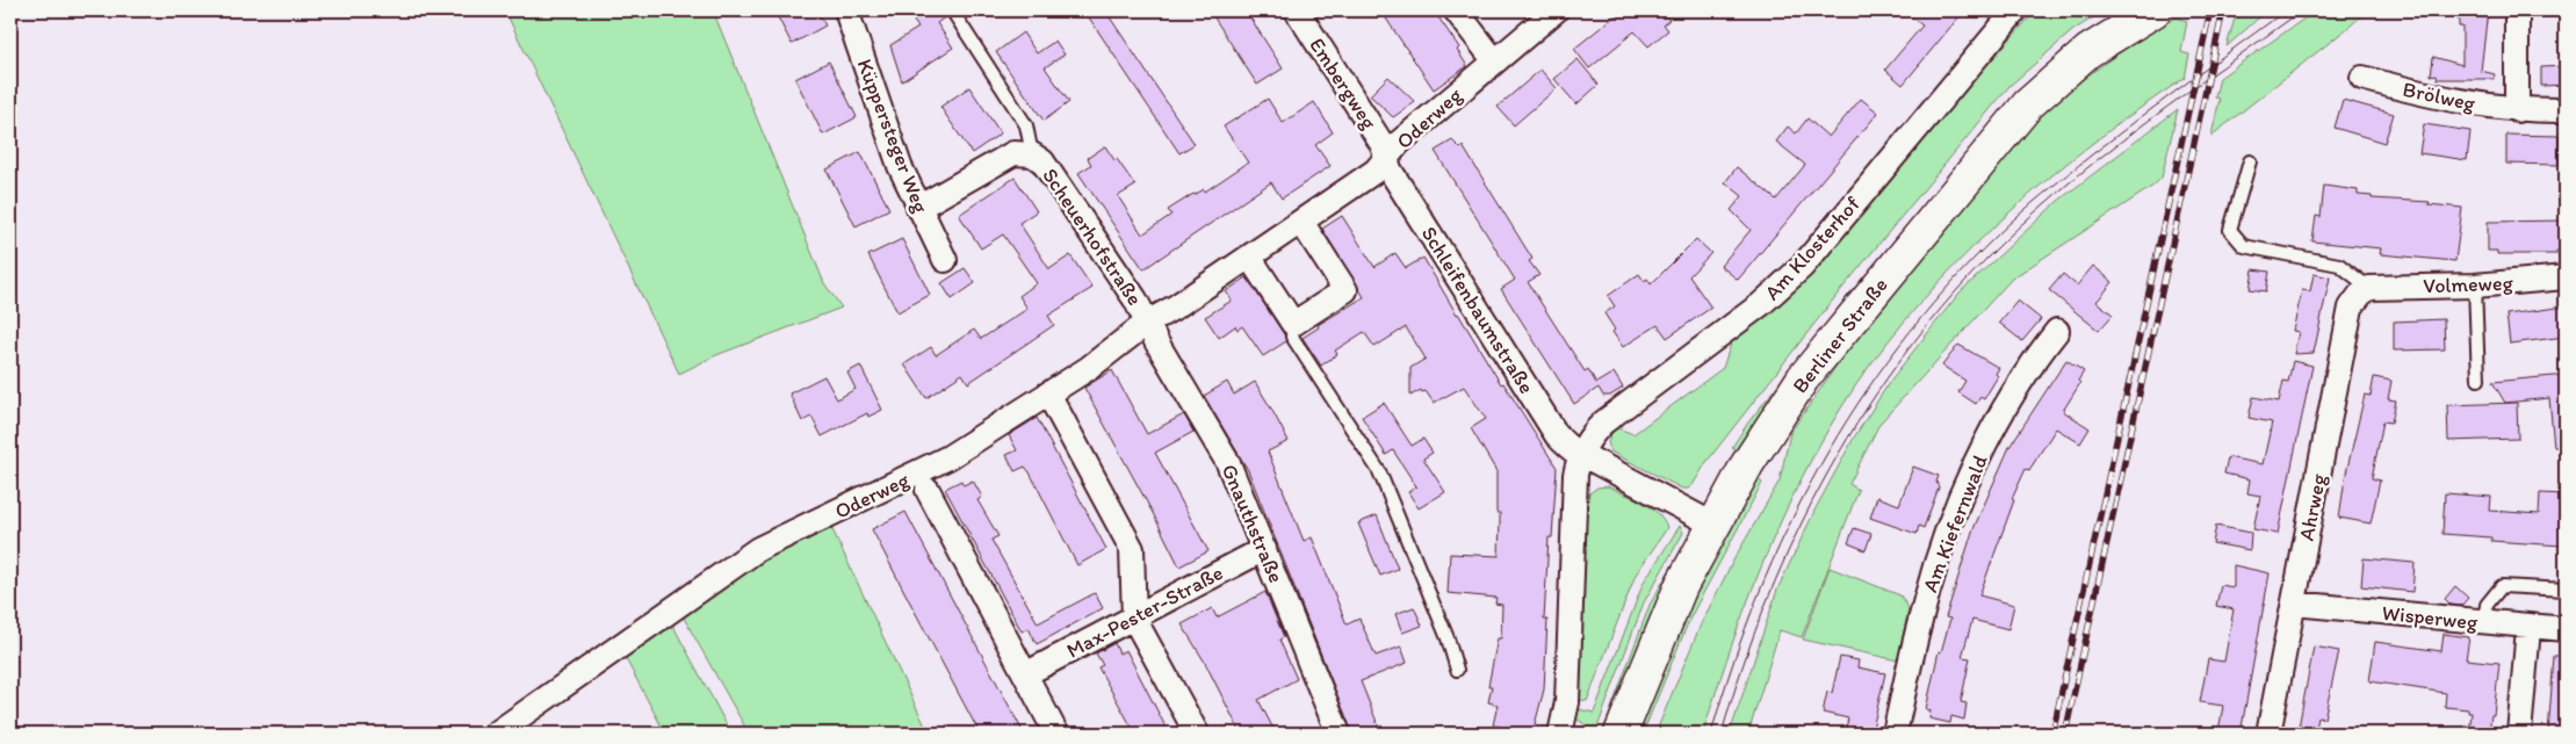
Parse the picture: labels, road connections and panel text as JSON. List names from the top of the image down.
{
  "streets": {
    "main road": ["Berliner Straße"],
    "street": [
      "Embergweg",
      "Brölweg",
      "Oderweg",
      "Küppersteger Weg",
      "Scheuerhofstraße",
      "Am Klosterhof",
      "Volmeweg",
      "Schleifenbaumstraße",
      "Ahrweg",
      "Gnauthstraße",
      "Am Kiefernwald",
      "Max-Pester-Straße",
      "Wisperweg"
    ]
  },
  "crossings": [
    ["Embergweg", "Oderweg"],
    ["Embergweg", "Schleifenbaumstraße"],
    ["Oderweg", "Scheuerhofstraße"],
    ["Oderweg", "Schleifenbaumstraße"],
    ["Oderweg", "Gnauthstraße"],
    ["Küppersteger Weg", "Scheuerhofstraße"],
    ["Scheuerhofstraße", "Gnauthstraße"],
    ["Am Klosterhof", "Schleifenbaumstraße"],
    ["Volmeweg", "Ahrweg"],
    ["Schleifenbaumstraße", "Berliner Straße"],
    ["Ahrweg", "Wisperweg"],
    ["Gnauthstraße", "Max-Pester-Straße"]
  ]
}
